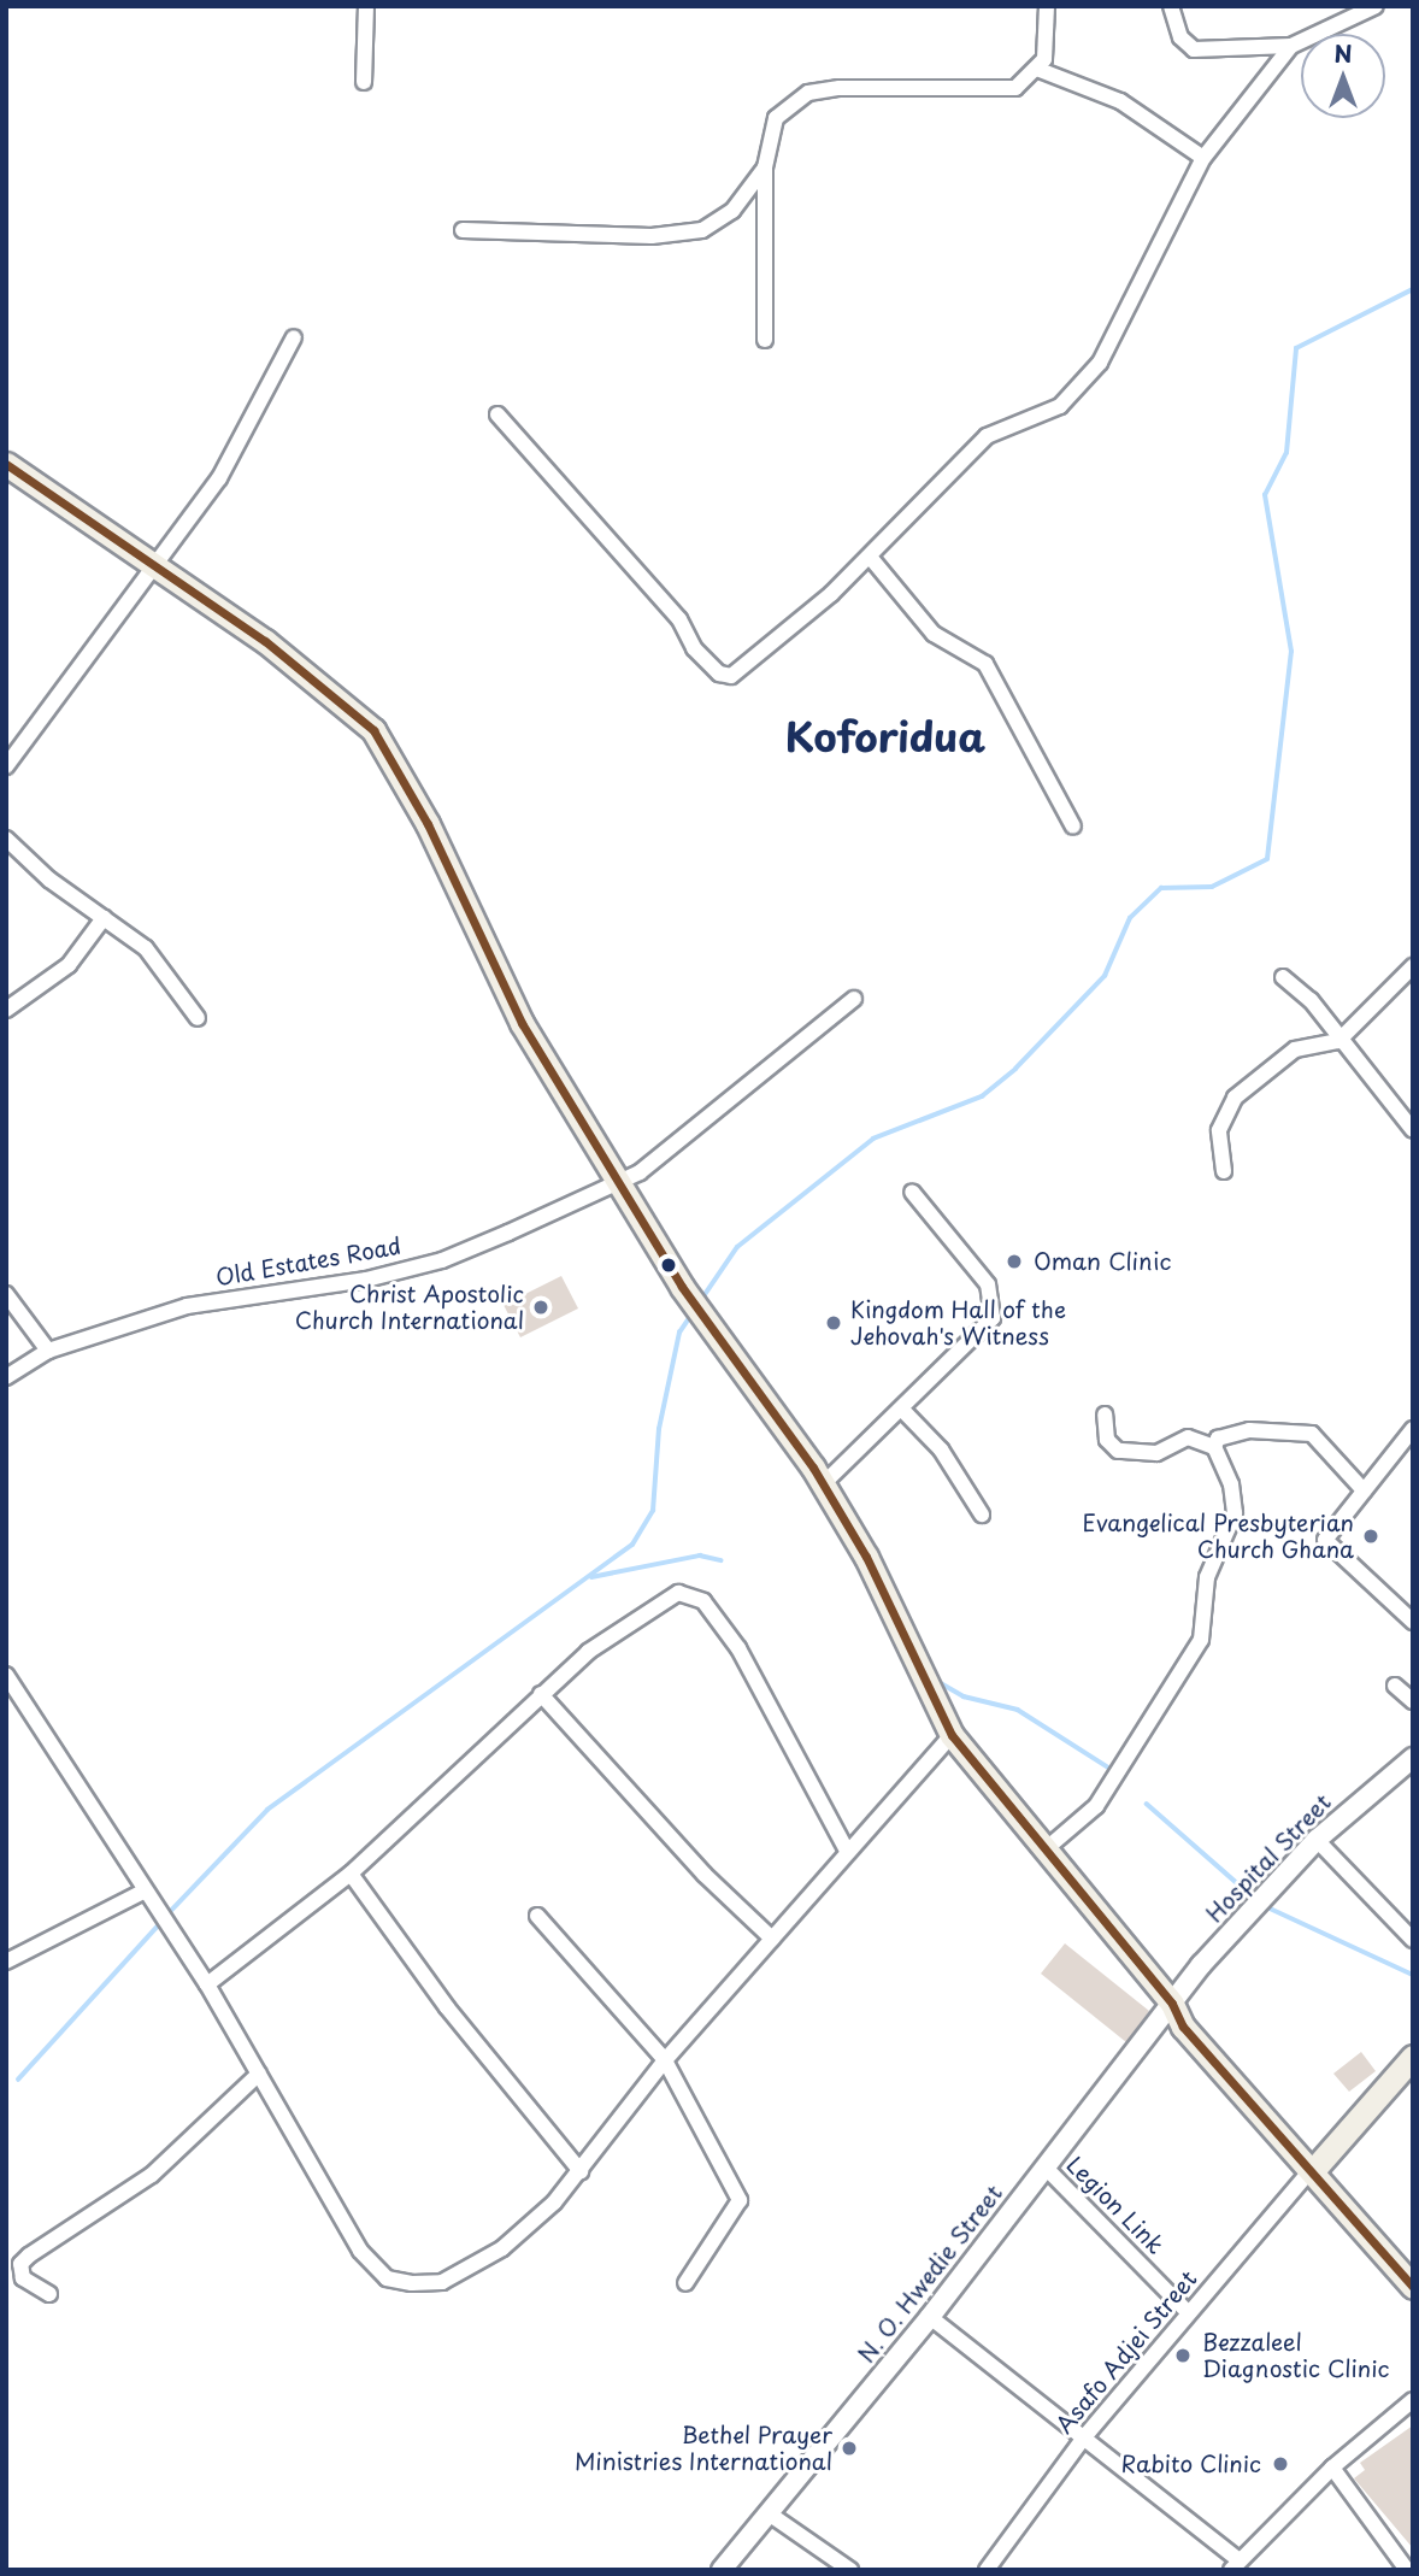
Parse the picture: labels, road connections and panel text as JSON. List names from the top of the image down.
{
  "streets": {
    "street": [
      "Old Estates Road",
      "Hospital Street",
      "Legion Link",
      "N. O. Hwedie Street",
      "Asafo Adjei Street"
    ]
  },
  "crossings": [
    ["Hospital Street", "N. O. Hwedie Street"],
    ["Legion Link", "N. O. Hwedie Street"],
    ["Legion Link", "Asafo Adjei Street"]
  ],
  "districts": ["Koforidua"],
  "places": [
    "Oman Clinic",
    "Christ Apostolic Church International",
    "Kingdom Hall of the Jehovah's Witness",
    "Evangelical Presbyterian Church Ghana",
    "Bezzaleel Diagnostic Clinic",
    "Bethel Prayer Ministries International",
    "Rabito Clinic"
  ],
  "north": "top"
}
